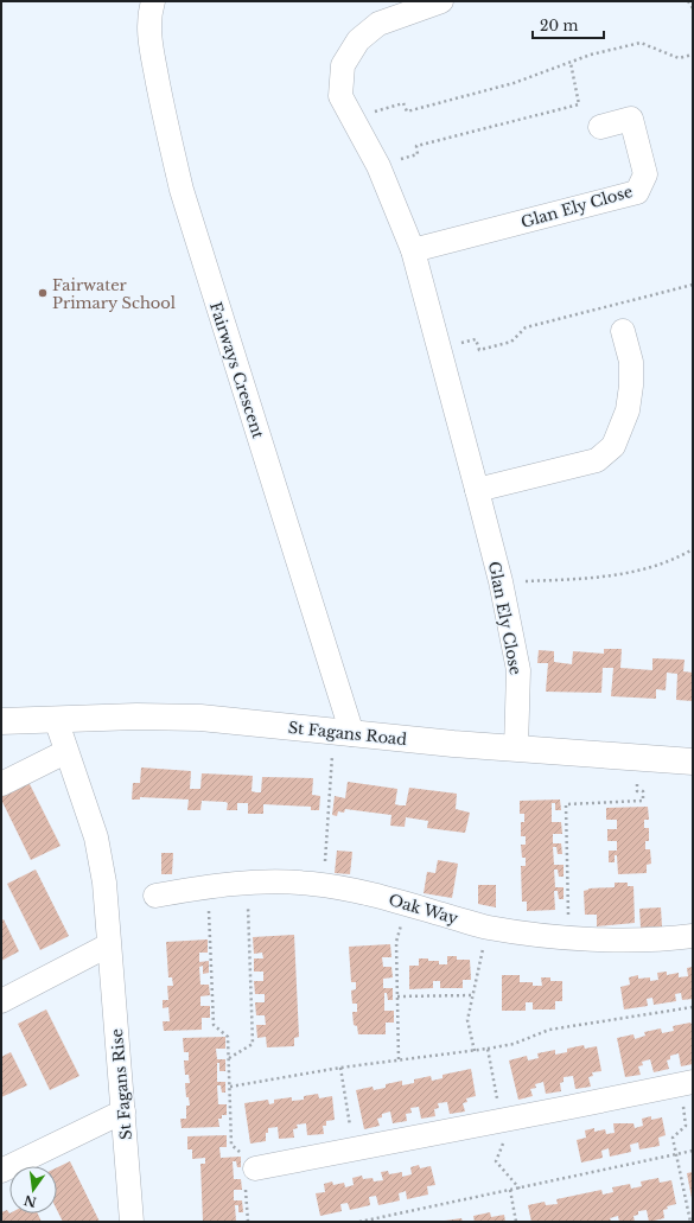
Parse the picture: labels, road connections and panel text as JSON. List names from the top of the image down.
{
  "streets": {
    "street": [
      "Glan Ely Close",
      "Fairways Crescent",
      "St Fagans Road",
      "Oak Way",
      "St Fagans Rise"
    ]
  },
  "crossings": [
    ["Glan Ely Close", "St Fagans Road"],
    ["Fairways Crescent", "St Fagans Road"],
    ["St Fagans Road", "St Fagans Rise"]
  ],
  "places": ["Fairwater Primary School"],
  "scale_bar": "20 m",
  "north": "bottom"
}
